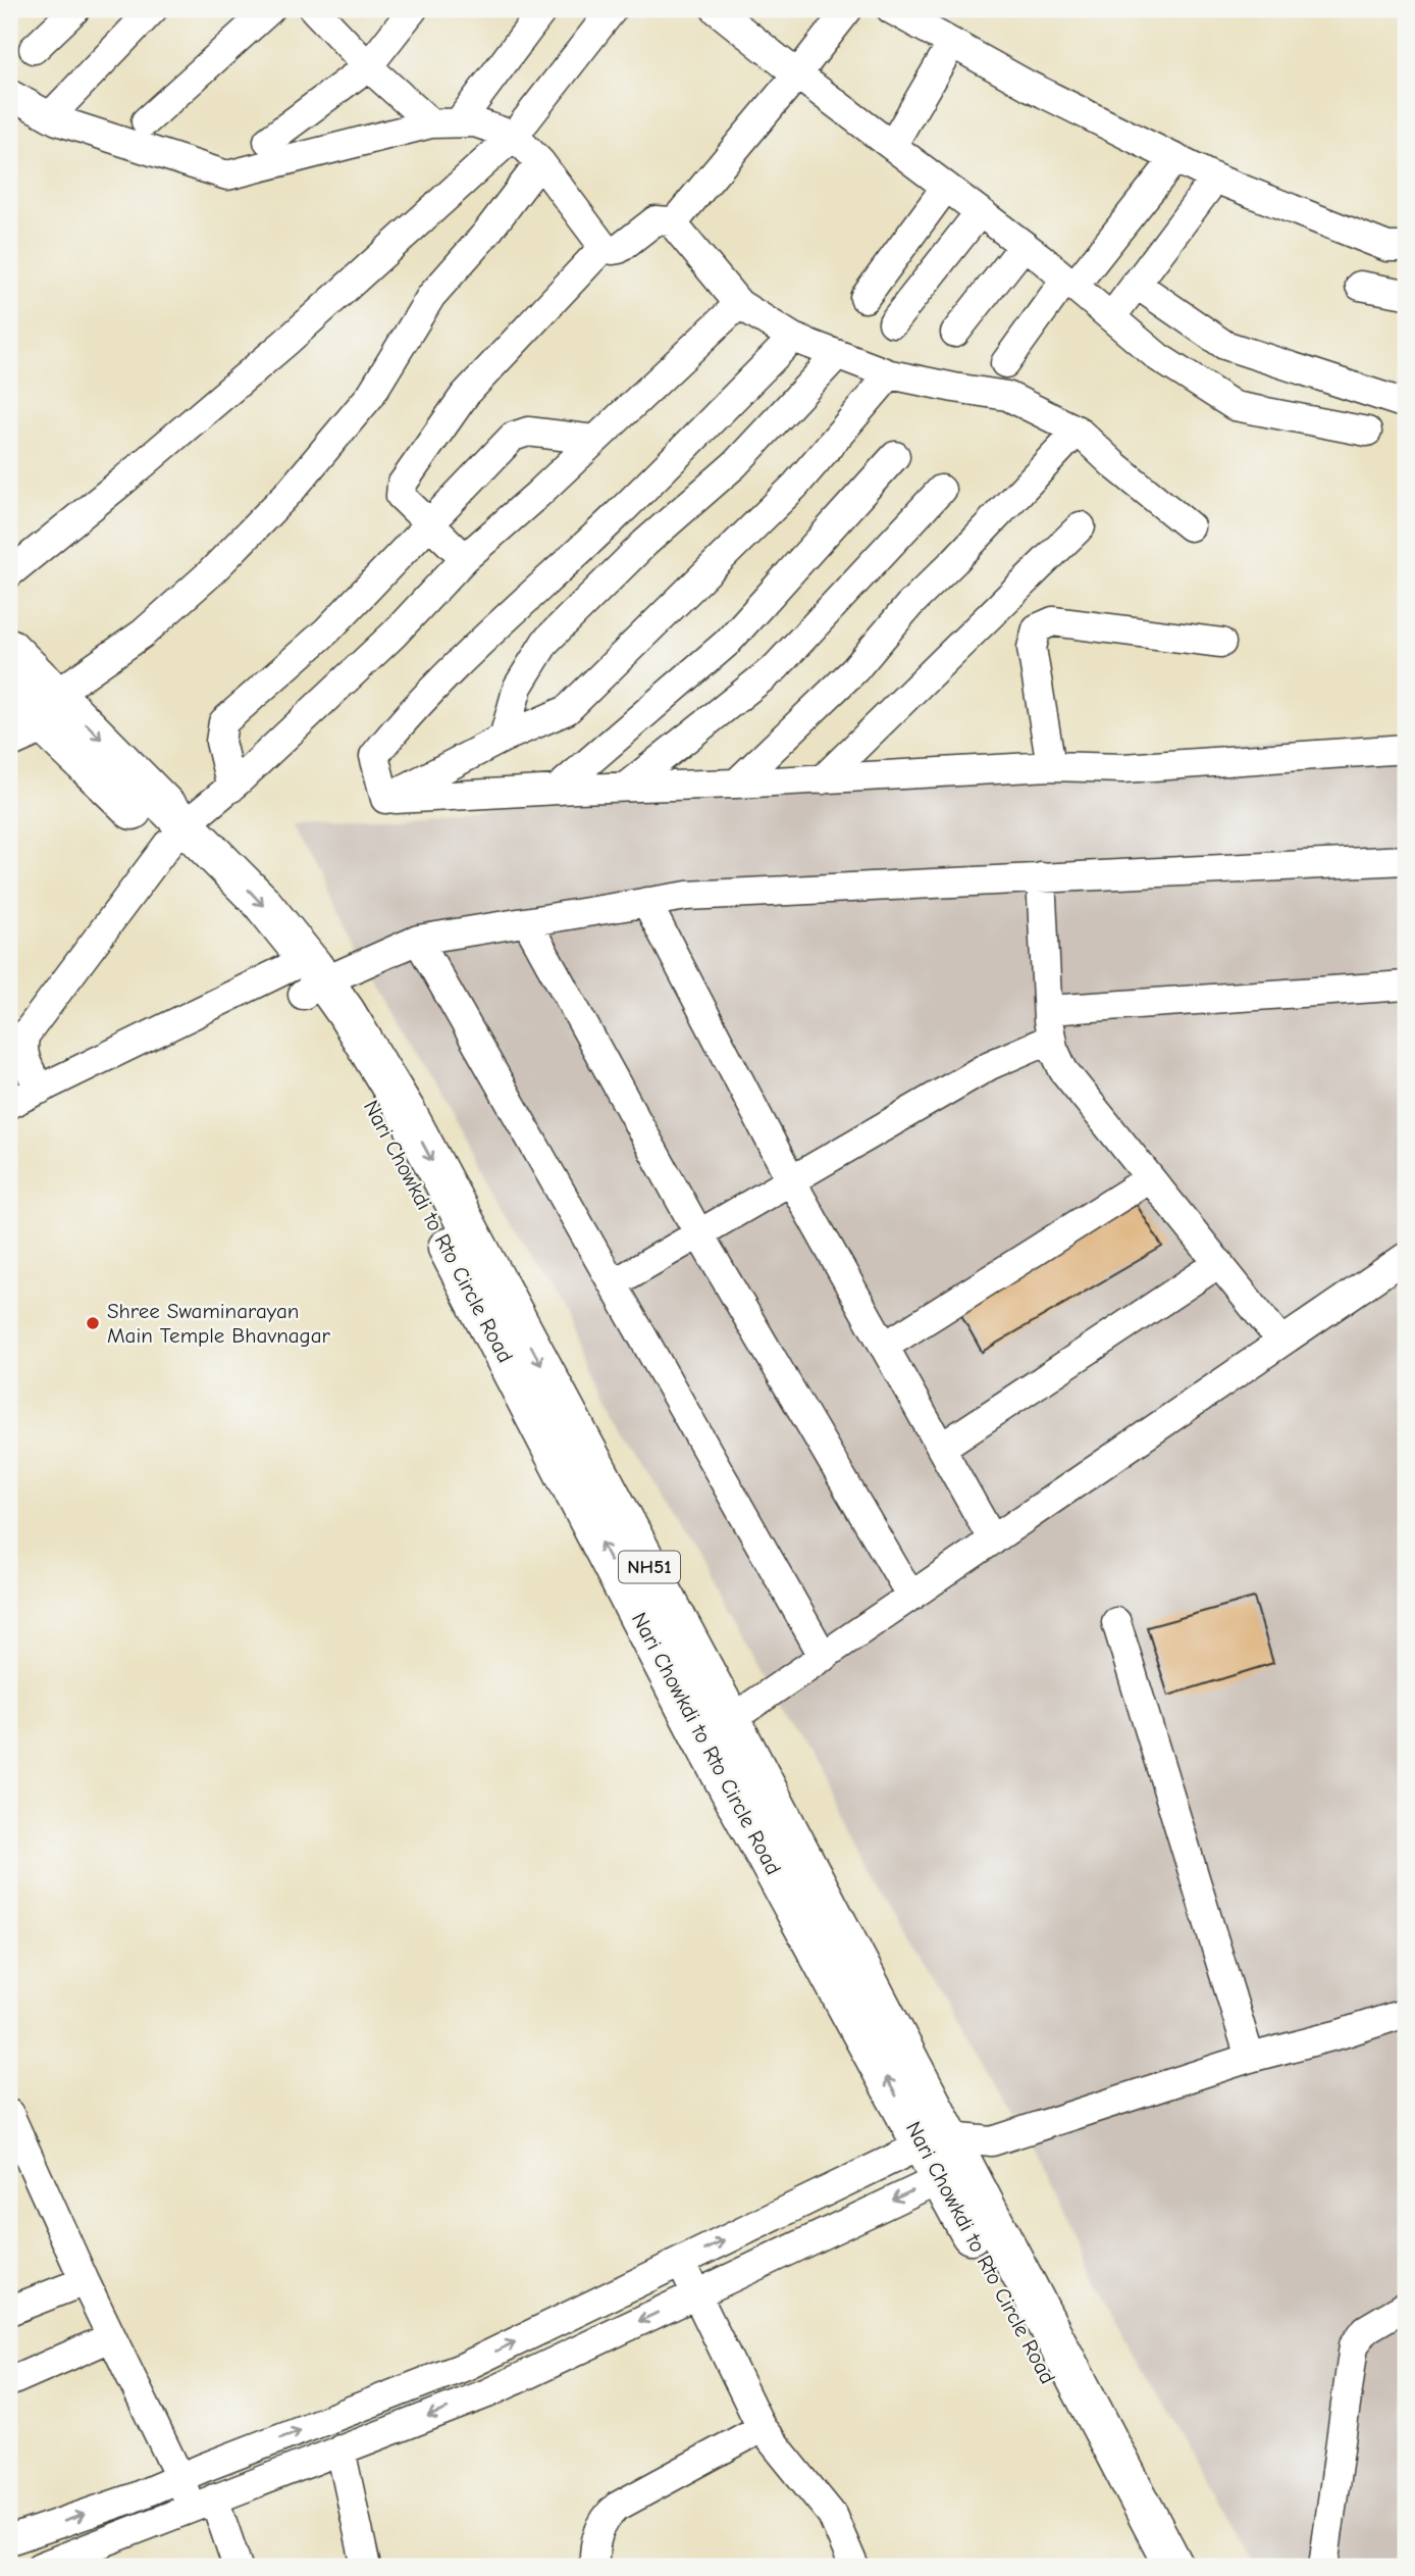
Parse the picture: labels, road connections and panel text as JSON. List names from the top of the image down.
{
  "streets": {
    "highway": ["Nari Chowkdi to Rto Circle Road", "NH51"]
  },
  "crossings": [
    ["Nari Chowkdi to Rto Circle Road", "NH51"]
  ],
  "places": ["Shree Swaminarayan Main Temple Bhavnagar"]
}
